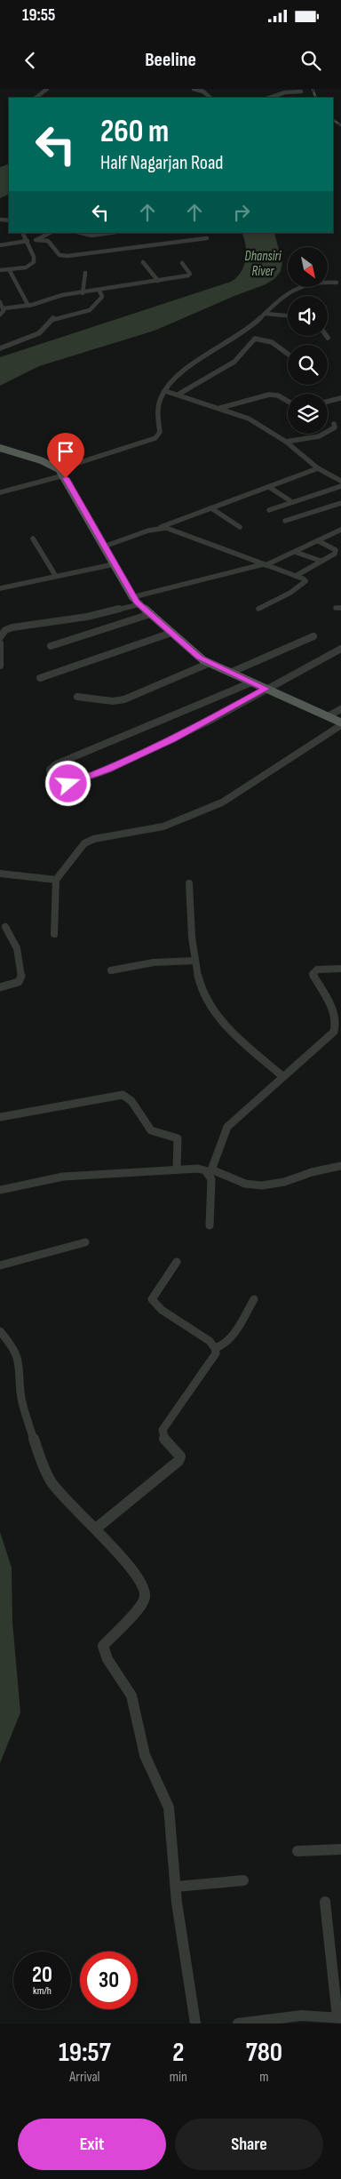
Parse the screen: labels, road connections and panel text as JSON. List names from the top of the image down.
{
  "water": ["Dhansiri River"],
  "north": "bottom right",
  "page": {
    "status": "19:55",
    "header": "Beeline",
    "turn": ["260 m", "Half Nagarjan Road"],
    "speed": "20 km/h",
    "limit": "30",
    "eta": [
      "19:57",
      "Arrival",
      "2",
      "min",
      "780",
      "m"
    ],
    "buttons": ["Exit", "Share"]
  }
}
